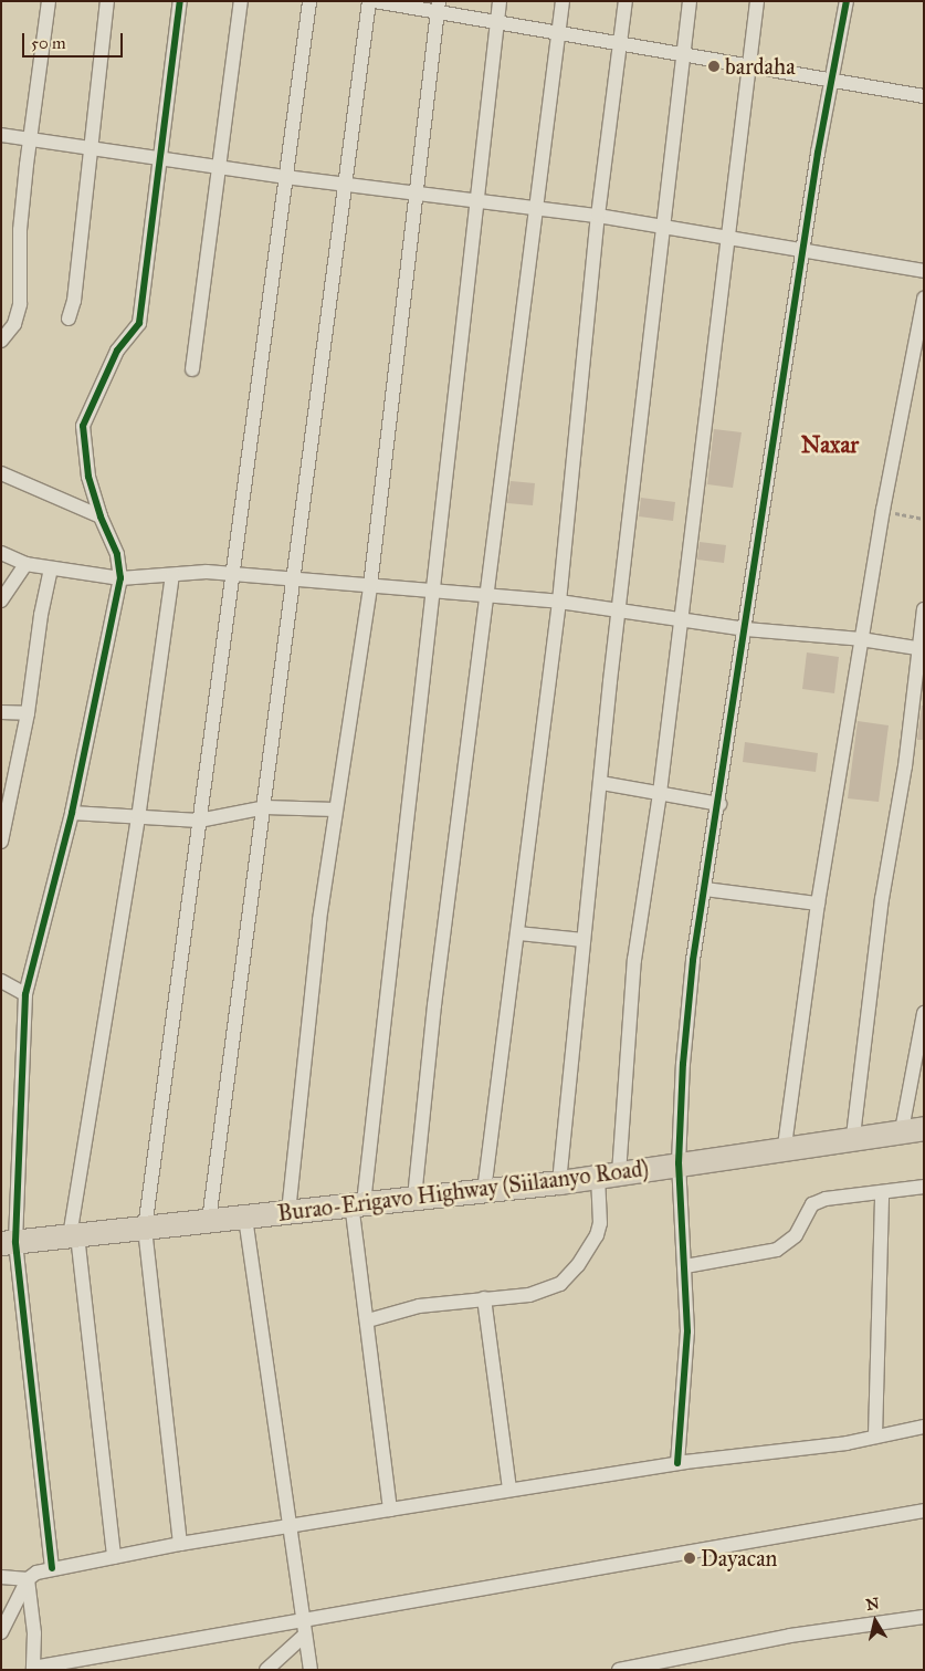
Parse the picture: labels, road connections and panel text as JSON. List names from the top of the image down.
{
  "streets": {
    "highway": ["Burao-Erigavo Highway (Siilaanyo Road)"]
  },
  "districts": ["Naxar"],
  "places": ["bardaha", "Dayacan"],
  "scale_bar": "50 m",
  "north": "top"
}
